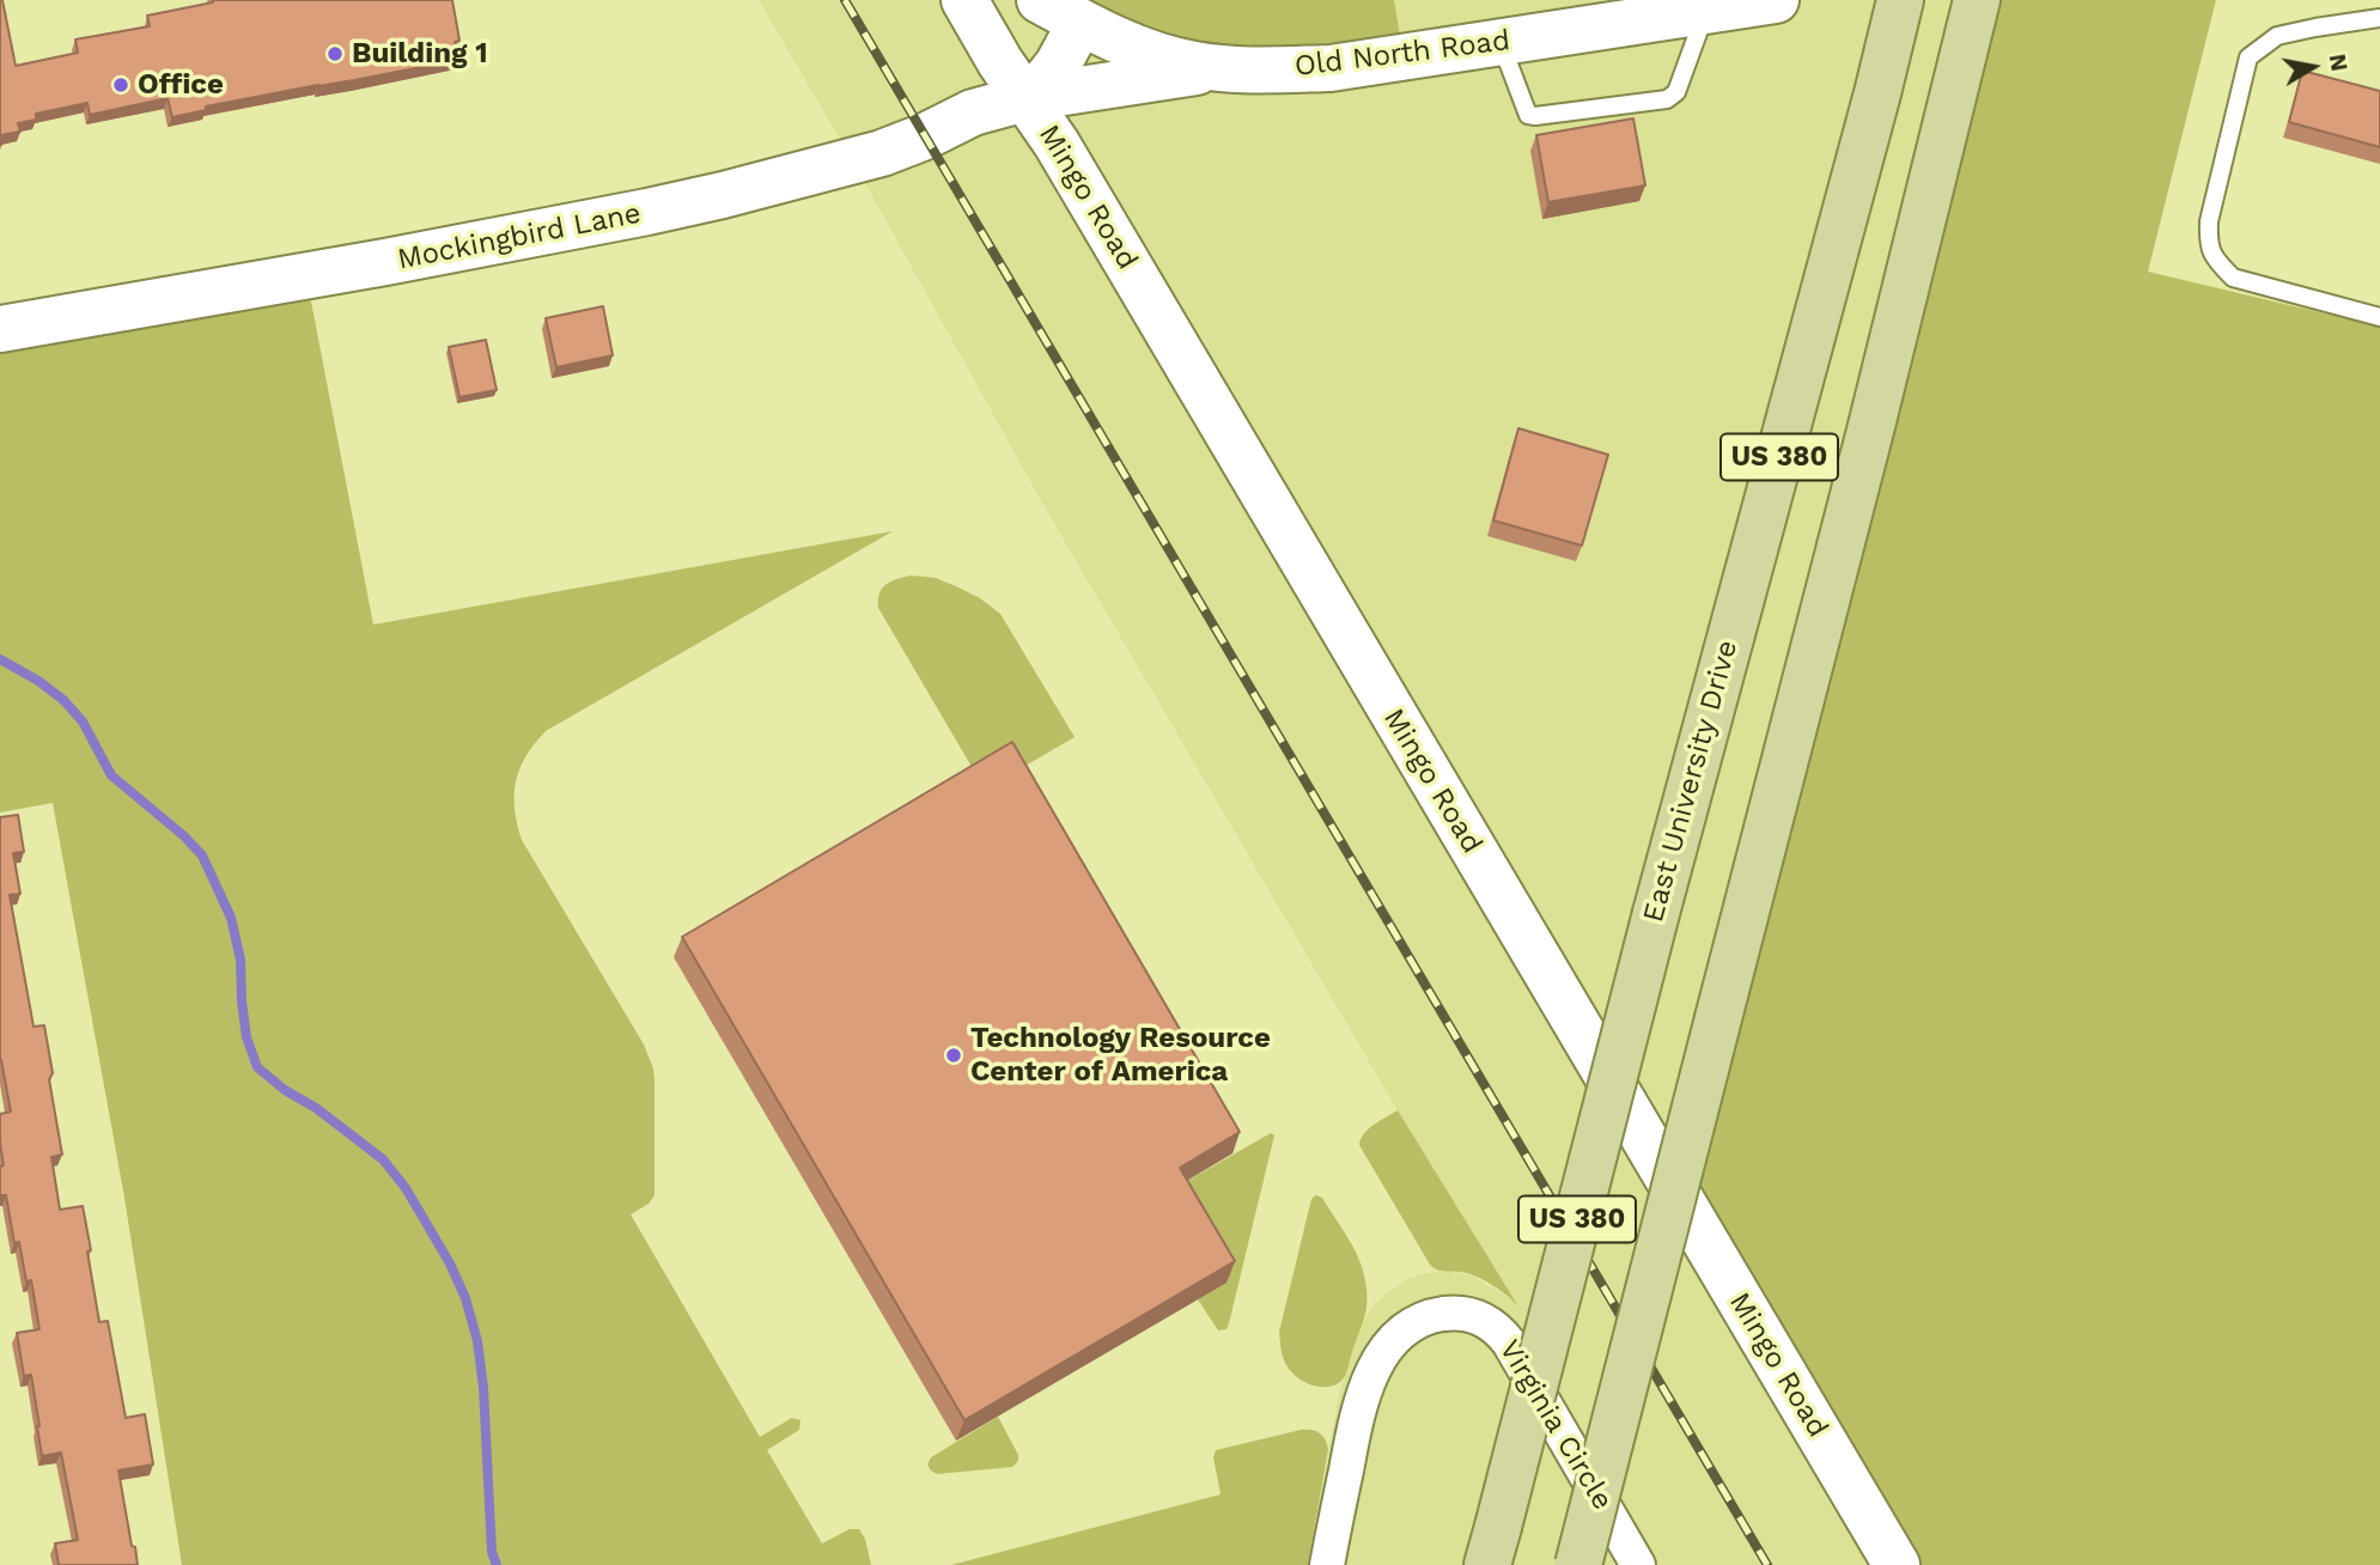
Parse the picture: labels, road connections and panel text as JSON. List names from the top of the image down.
{
  "streets": {
    "main road": ["US 380", "East University Drive"],
    "street": [
      "Old North Road",
      "Mingo Road",
      "Mockingbird Lane",
      "Virginia Circle"
    ]
  },
  "crossings": [
    ["Old North Road", "Mockingbird Lane"],
    ["Mingo Road", "Mockingbird Lane"]
  ],
  "places": ["Building 1", "Office", "Technology Resource Center of America"],
  "north": "right"
}
